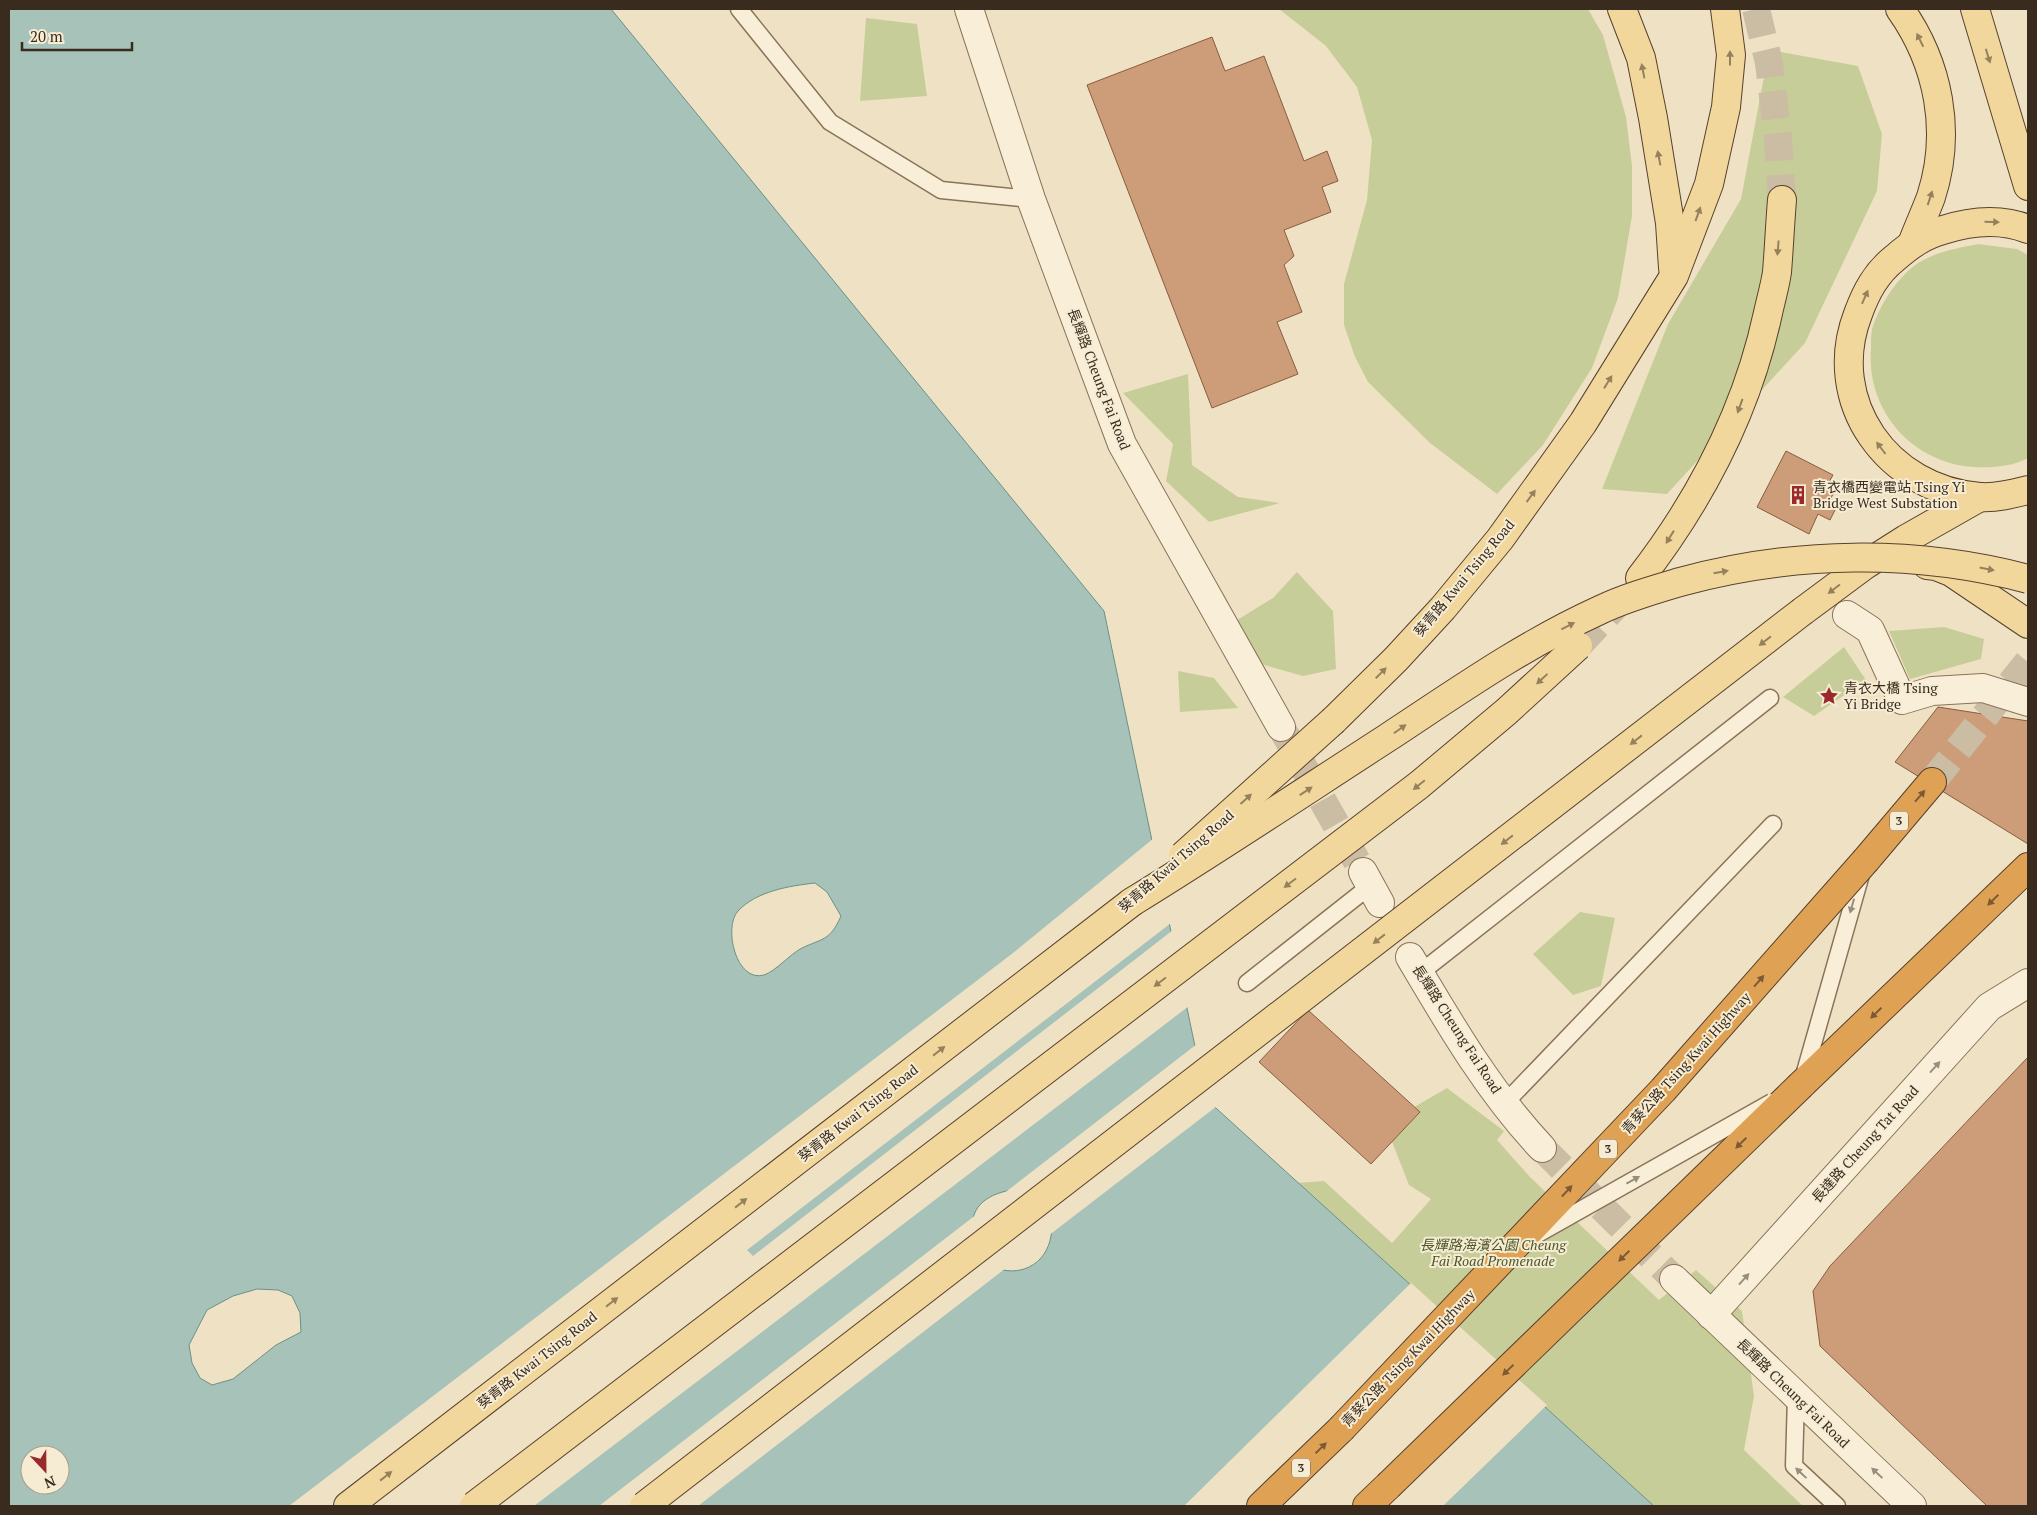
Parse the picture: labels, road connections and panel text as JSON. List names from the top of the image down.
{
  "streets": {
    "highway": ["3", "青葵公路 Tsing Kwai Highway"],
    "main road": ["葵青路 Kwai Tsing Road"],
    "street": ["長輝路 Cheung Fai Road", "長達路 Cheung Tat Road"]
  },
  "crossings": [
    ["長輝路 Cheung Fai Road", "長達路 Cheung Tat Road"]
  ],
  "one_way": ["長達路 Cheung Tat Road"],
  "parks": ["長輝路海濱公園 Cheung Fai Road Promenade"],
  "places": {
    "building": ["青衣橋西變電站 Tsing Yi Bridge West Substation"],
    "place": ["青衣大橋 Tsing Yi Bridge"]
  },
  "scale_bar": "20 m",
  "north": "bottom"
}
